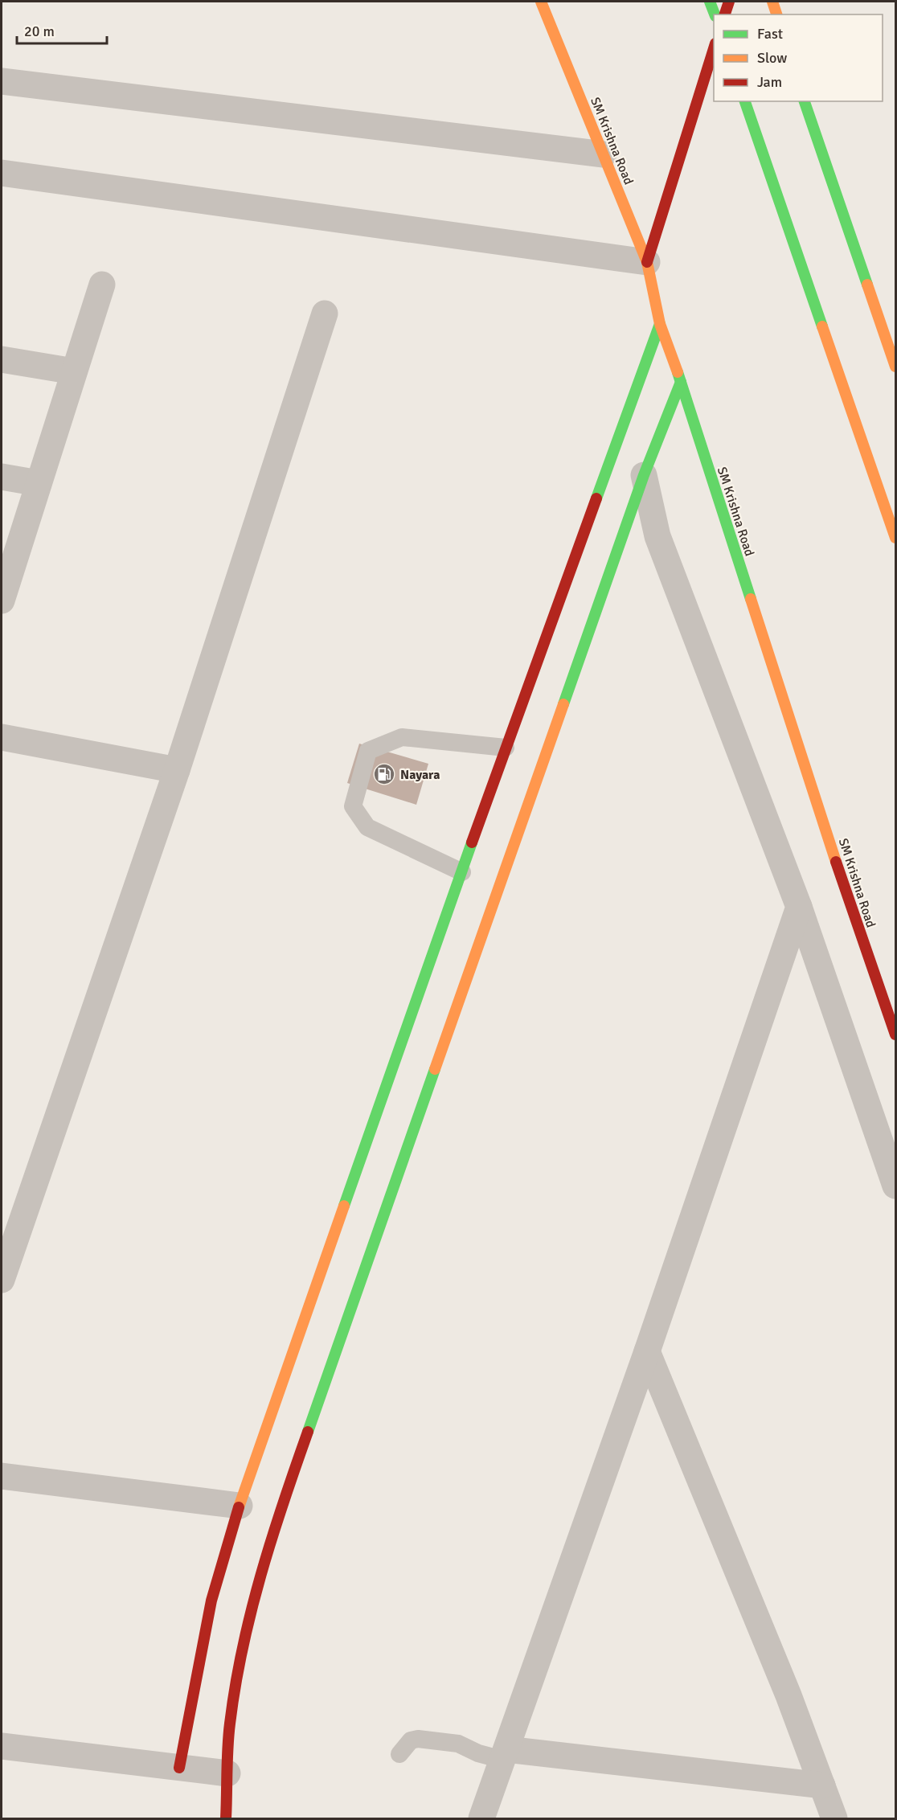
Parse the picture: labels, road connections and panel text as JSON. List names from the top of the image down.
{
  "streets": {
    "main road": ["SM Krishna Road"]
  },
  "places": {
    "fuel station": ["Nayara"]
  },
  "legend": ["Fast", "Slow", "Jam"],
  "scale_bar": "20 m"
}
